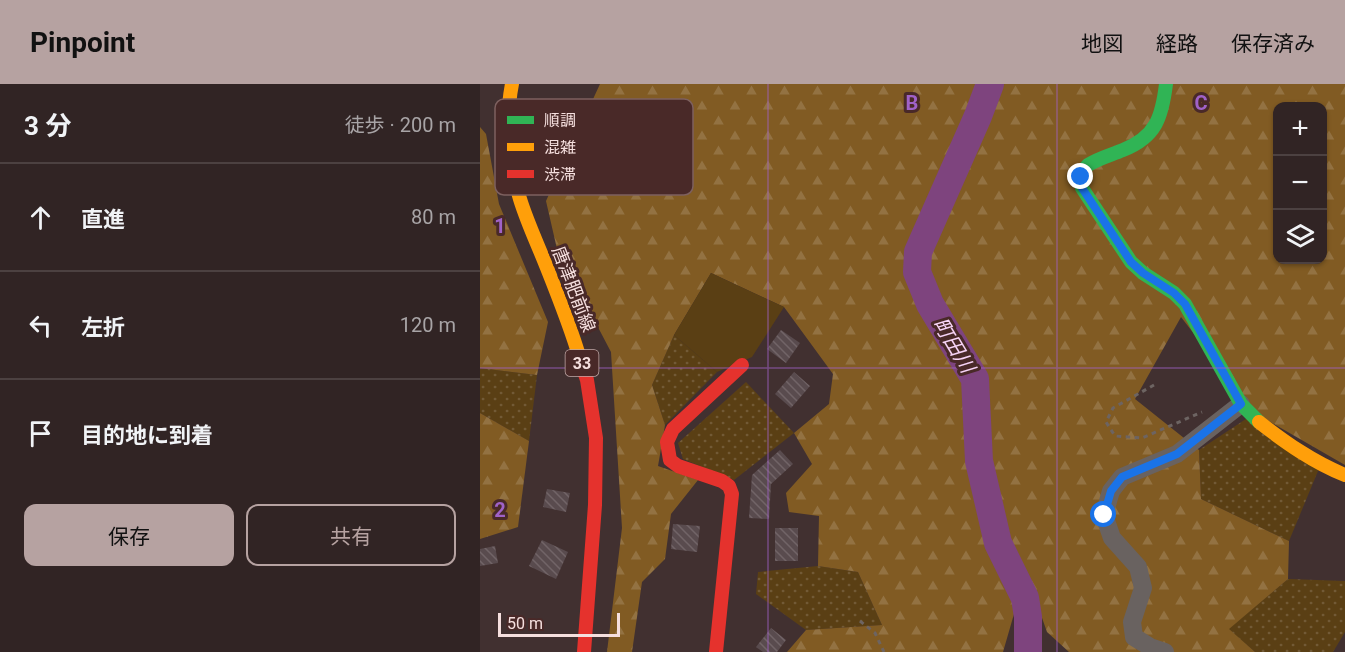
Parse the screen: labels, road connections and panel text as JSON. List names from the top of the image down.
{
  "streets": {
    "street": ["唐津肥前線", "33"]
  },
  "water": ["町田川"],
  "legend": ["順調", "混雑", "渋滞"],
  "scale_bar": "50 m",
  "page": {
    "header": "Pinpoint",
    "nav": ["地図", "経路", "保存済み"],
    "heading": ["3 分", "徒歩 · 200 m"],
    "map_buttons": ["+", "−"],
    "list": [
      ["直進", "80 m"],
      ["左折", "120 m"],
      "目的地に到着"
    ],
    "buttons": ["保存", "共有"],
    "scale": "50 m"
  },
  "grid": {
    "columns": ["B", "C"],
    "rows": ["1", "2"]
  }
}
